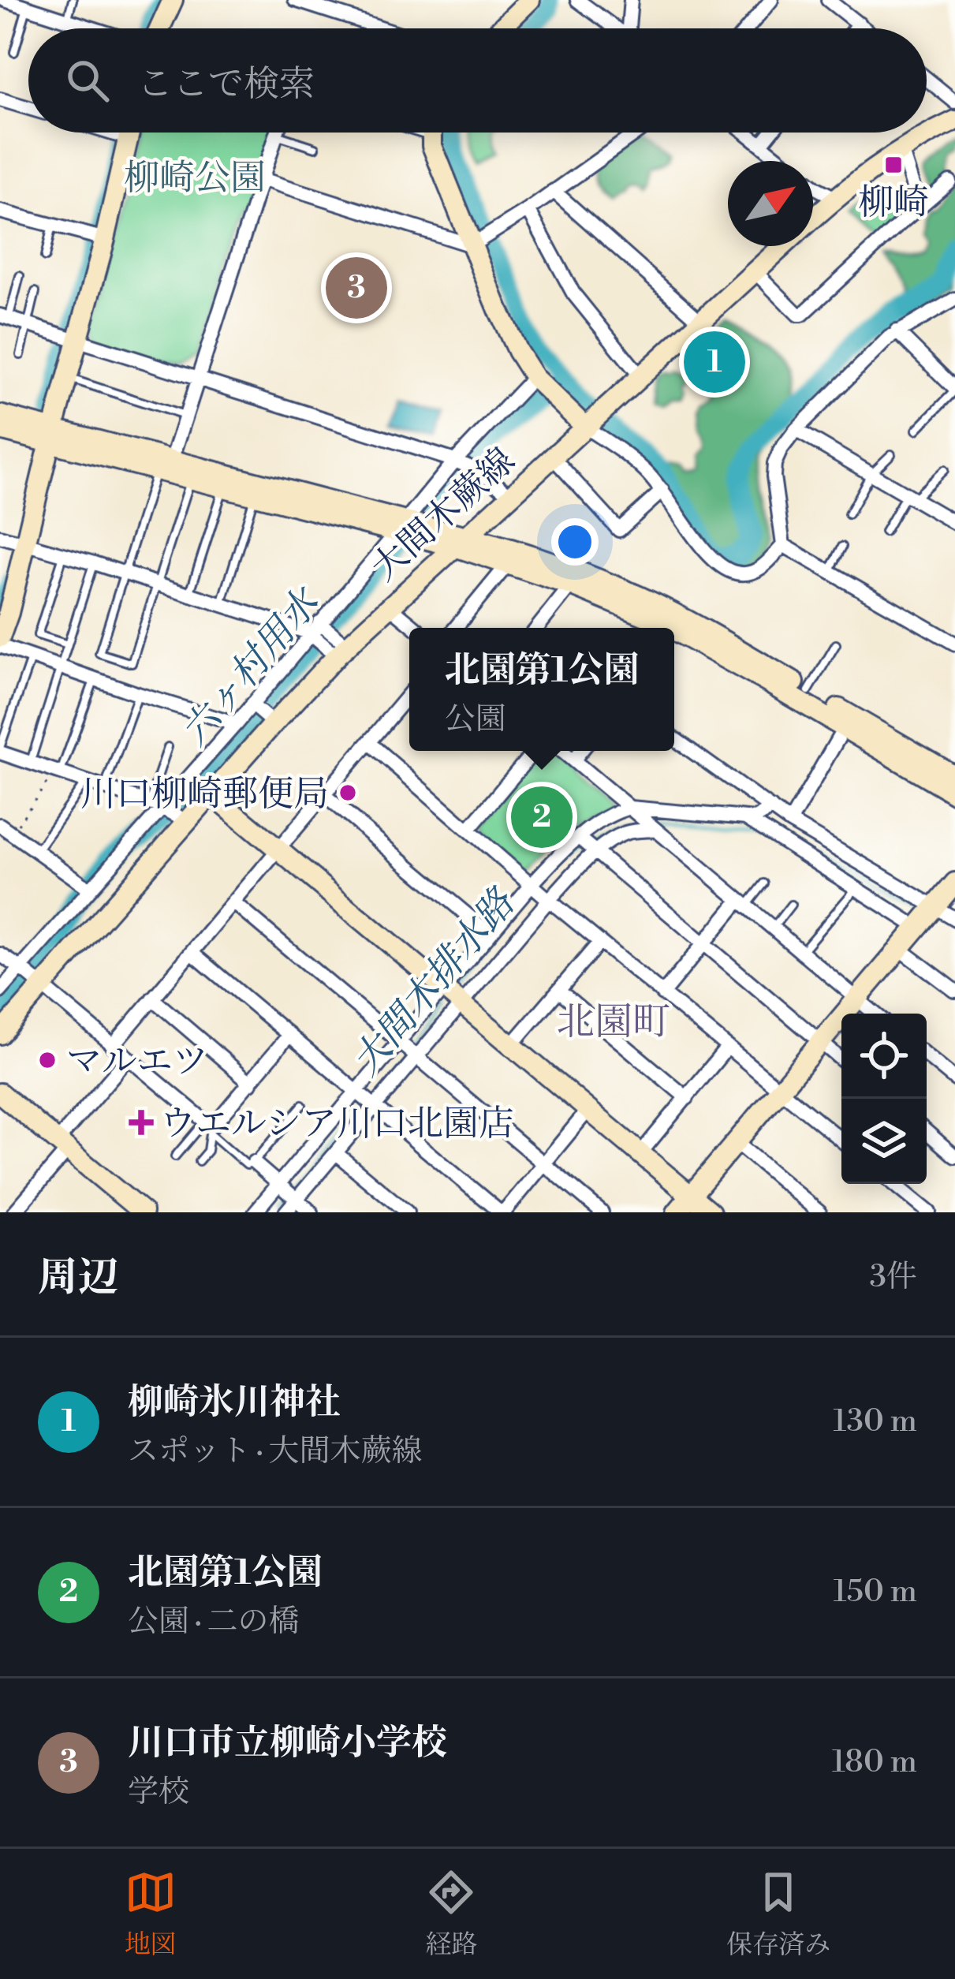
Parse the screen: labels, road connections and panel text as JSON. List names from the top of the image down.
{
  "streets": {
    "street": ["大間木蕨線"]
  },
  "districts": ["北園町"],
  "water": ["六ヶ村用水", "大間木排水路"],
  "parks": ["柳崎公園"],
  "places": {
    "transit": ["柳崎"],
    "other": ["川口柳崎郵便局", "マルエツ"],
    "health": ["ウエルシア川口北園店"]
  },
  "north": "top right",
  "page": {
    "search": "ここで検索",
    "pins": ["3", "1", "2"],
    "popup": ["北園第1公園", "公園"],
    "heading": ["周辺", "3件"],
    "list": [
      {
        "mark": "1",
        "name": "柳崎氷川神社",
        "note": "スポット · 大間木蕨線",
        "value": "130 m"
      },
      {
        "mark": "2",
        "name": "北園第1公園",
        "note": "公園 · 二の橋",
        "value": "150 m"
      },
      {
        "mark": "3",
        "name": "川口市立柳崎小学校",
        "note": "学校",
        "value": "180 m"
      }
    ],
    "nav": ["地図", "経路", "保存済み"]
  }
}
